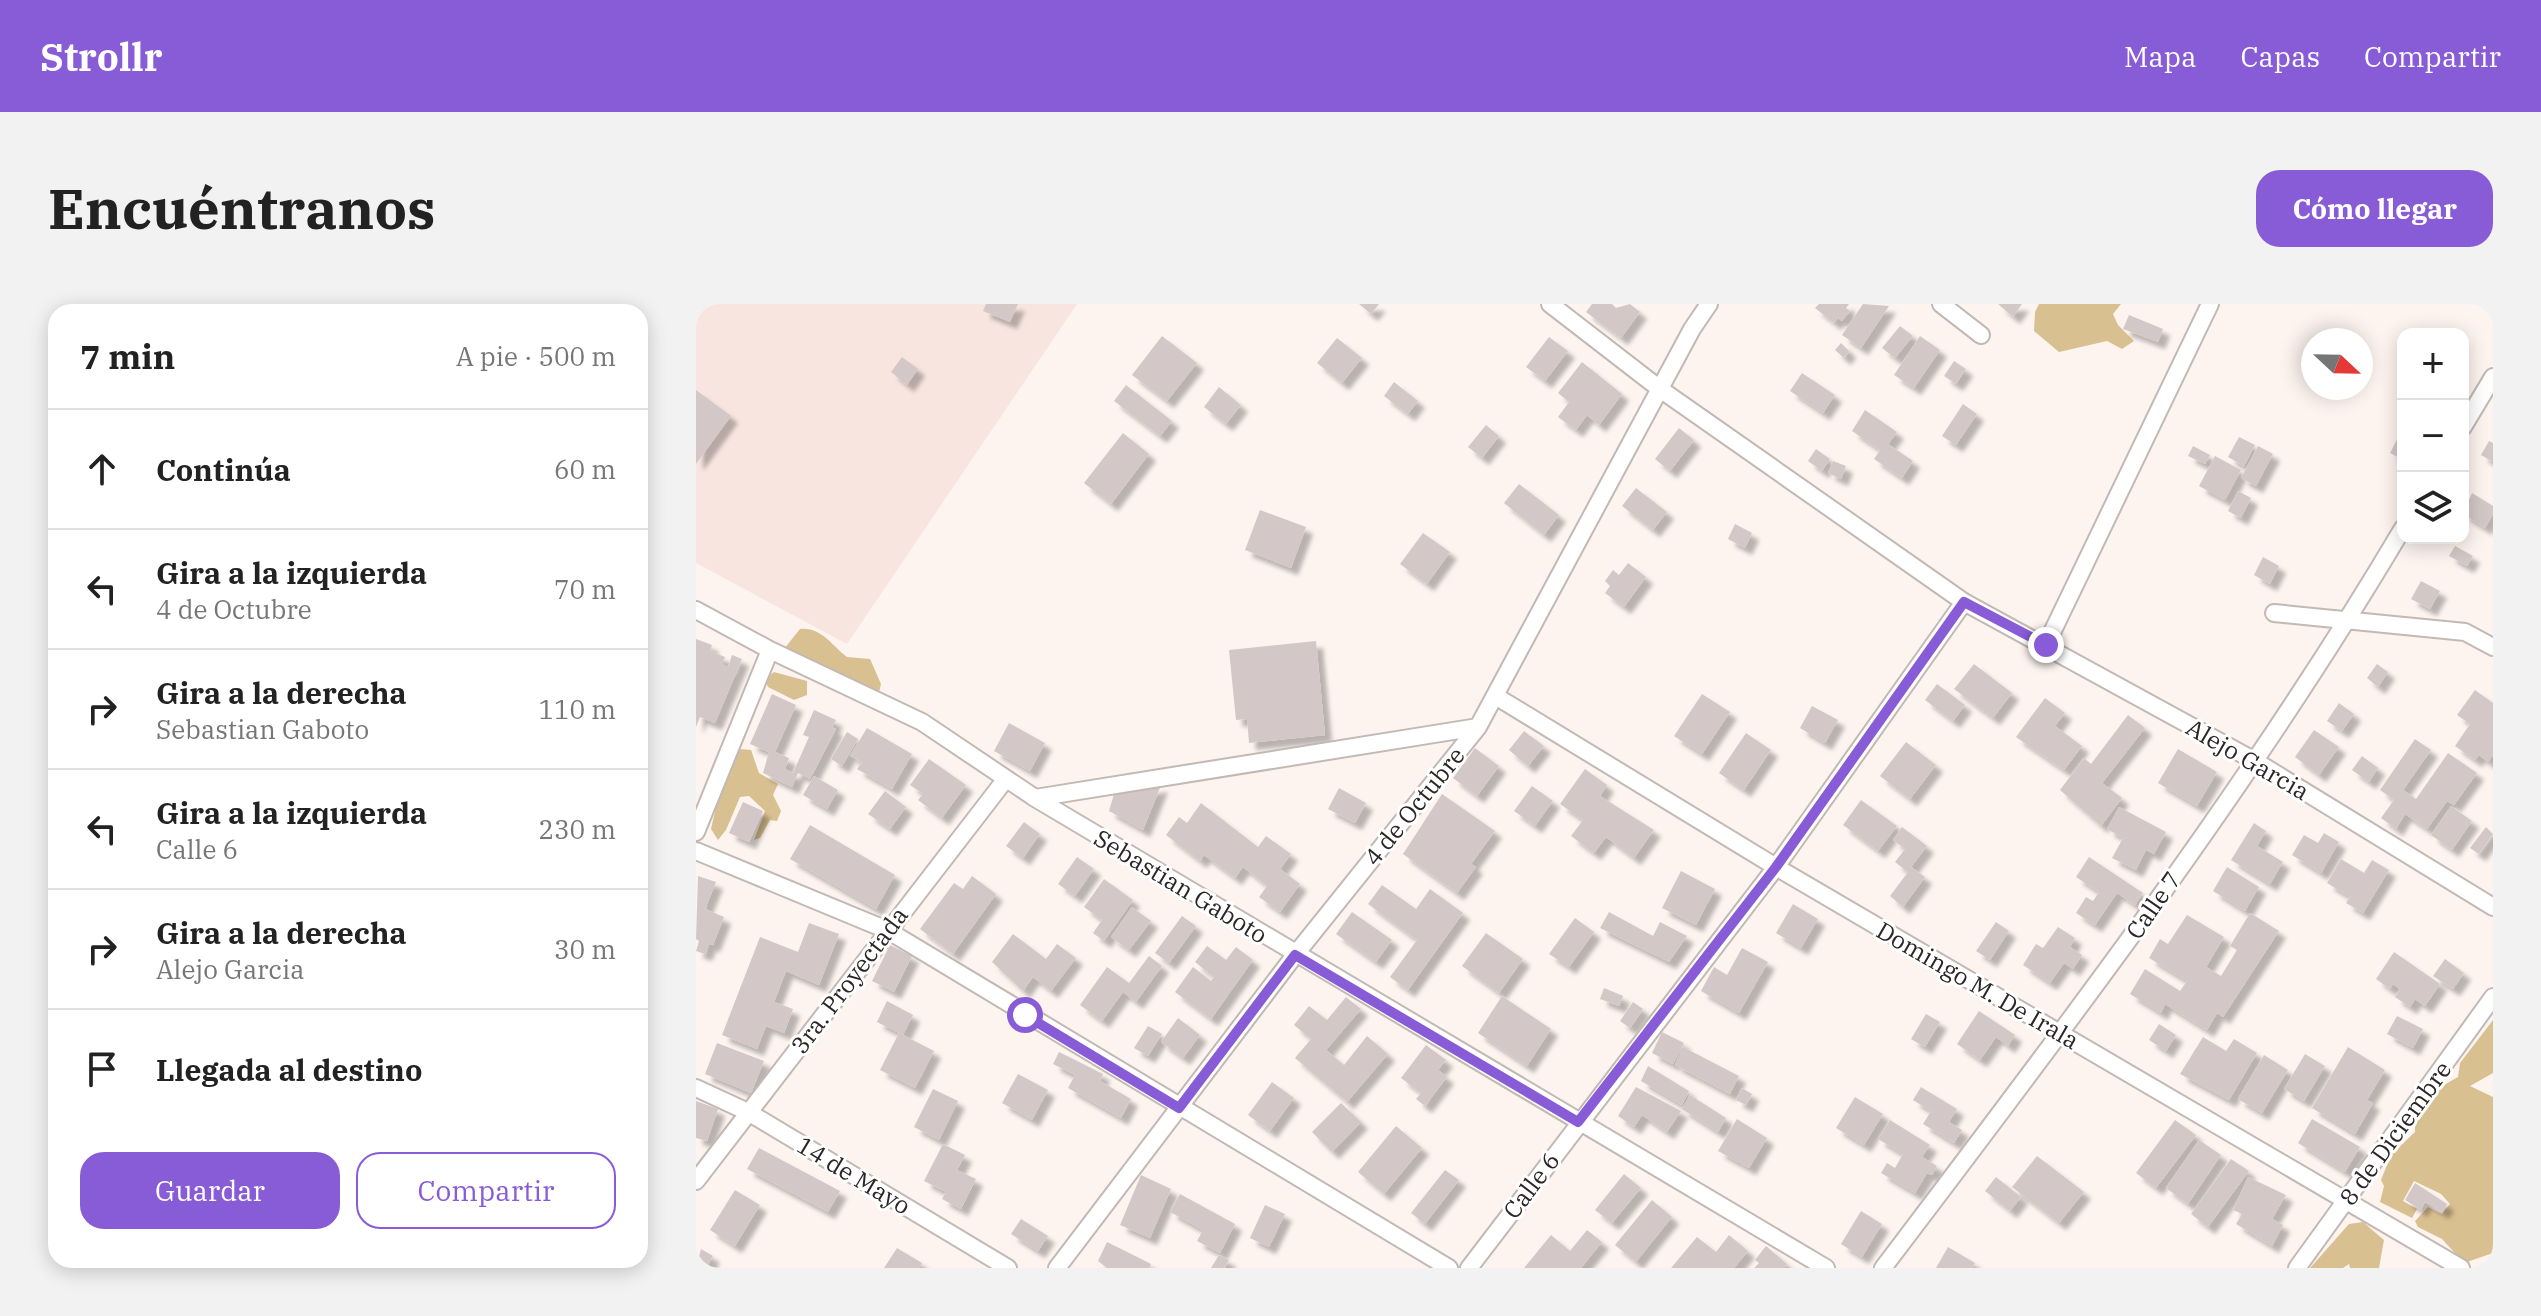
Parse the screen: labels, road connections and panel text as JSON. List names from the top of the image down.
{
  "streets": {
    "street": [
      "Alejo Garcia",
      "4 de Octubre",
      "Sebastian Gaboto",
      "Calle 7",
      "3ra. Proyectada",
      "Domingo M. De Irala",
      "8 de Diciembre",
      "14 de Mayo",
      "Calle 6"
    ]
  },
  "crossings": [
    ["Alejo Garcia", "4 de Octubre"],
    ["Alejo Garcia", "Calle 7"],
    ["Alejo Garcia", "Calle 6"],
    ["4 de Octubre", "Sebastian Gaboto"],
    ["4 de Octubre", "Domingo M. De Irala"],
    ["Sebastian Gaboto", "3ra. Proyectada"],
    ["Sebastian Gaboto", "Calle 6"],
    ["Calle 7", "Domingo M. De Irala"],
    ["3ra. Proyectada", "14 de Mayo"],
    ["Domingo M. De Irala", "8 de Diciembre"],
    ["Domingo M. De Irala", "Calle 6"]
  ],
  "north": "right",
  "page": {
    "header": "Strollr",
    "nav": ["Mapa", "Capas", "Compartir"],
    "buttons": [
      "Cómo llegar",
      ["Guardar", "Compartir"]
    ],
    "title": "Encuéntranos",
    "heading": ["7 min", "A pie · 500 m"],
    "map_buttons": ["+", "−"],
    "list": [
      ["Continúa", "60 m"],
      ["Gira a la izquierda", "4 de Octubre", "70 m"],
      ["Gira a la derecha", "Sebastian Gaboto", "110 m"],
      ["Gira a la izquierda", "Calle 6", "230 m"],
      ["Gira a la derecha", "Alejo Garcia", "30 m"],
      "Llegada al destino"
    ]
  }
}
